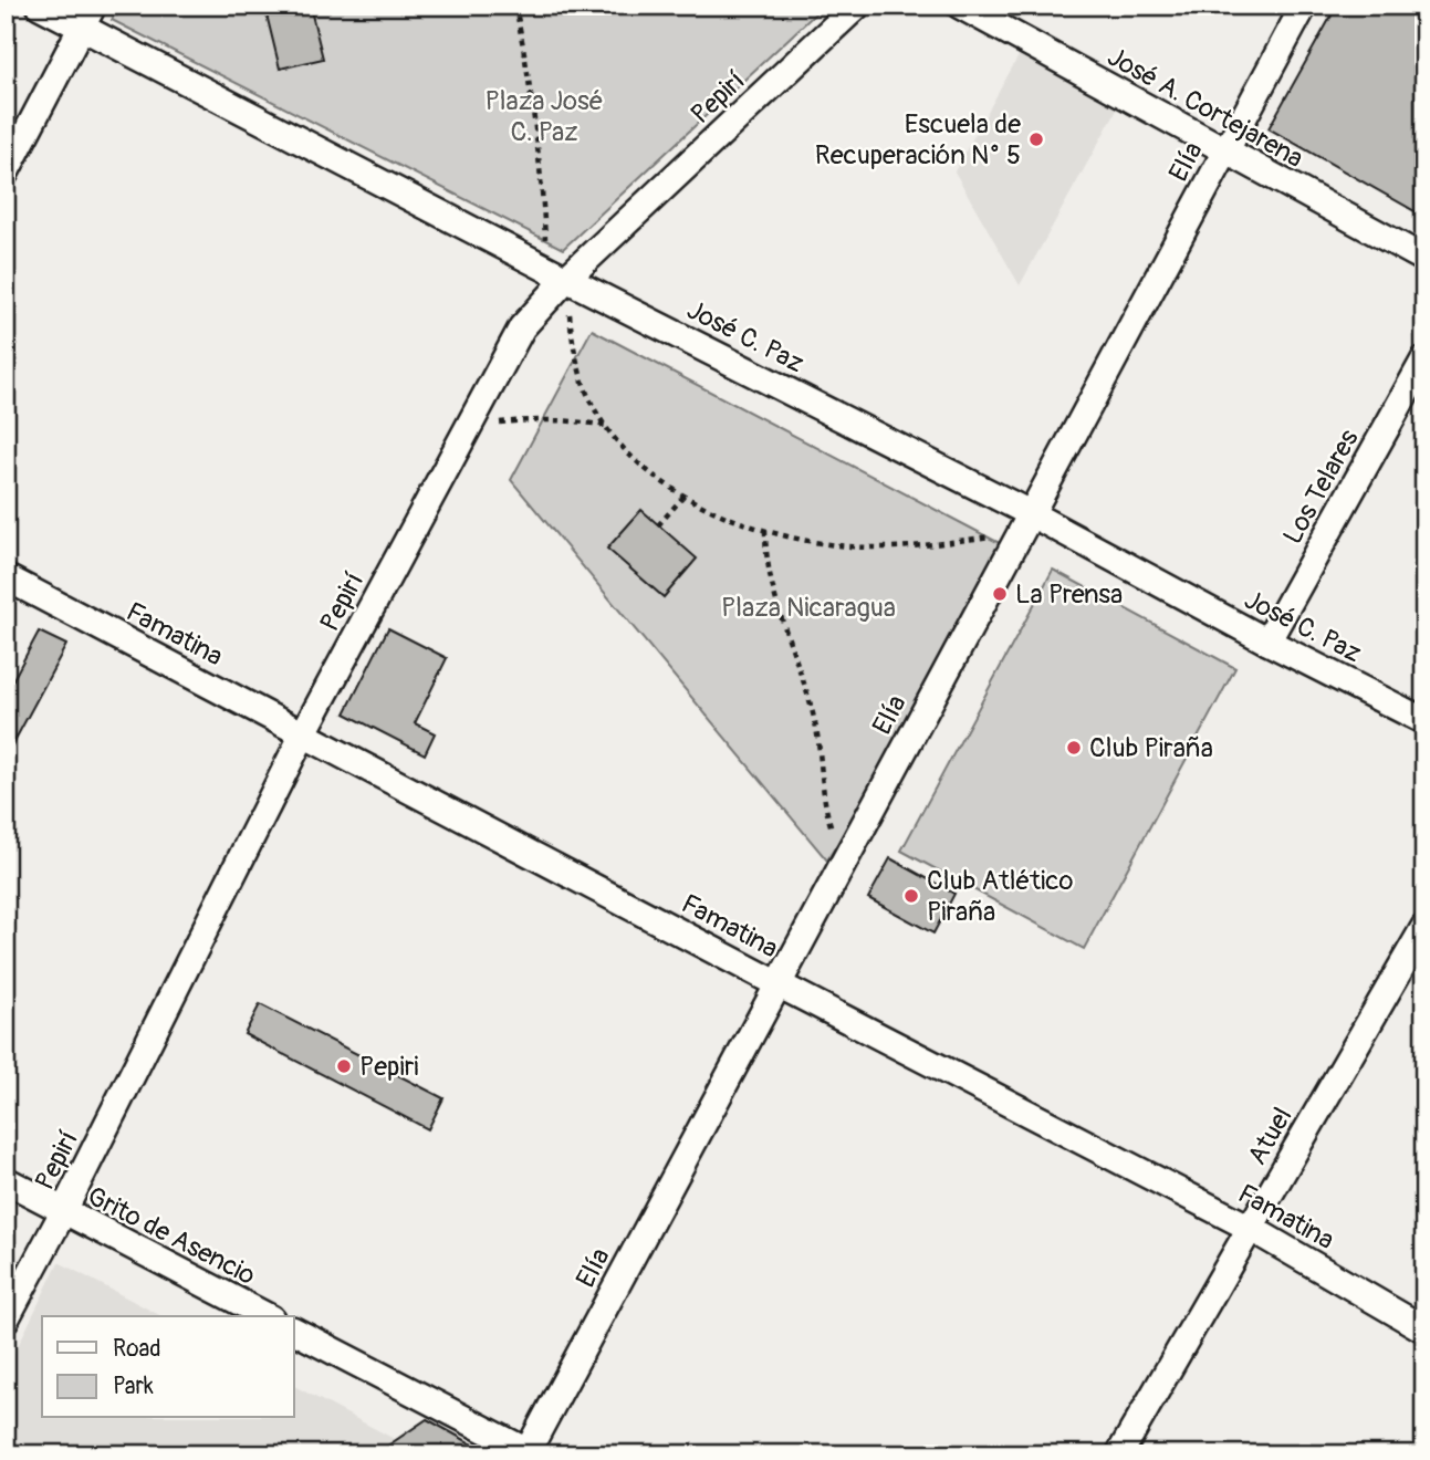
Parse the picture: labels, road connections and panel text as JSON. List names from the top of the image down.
{
  "streets": {
    "street": [
      "Pepirí",
      "José A. Cortejarena",
      "Elía",
      "José C. Paz",
      "Los Telares",
      "Famatina",
      "Atuel",
      "Grito de Asencio"
    ]
  },
  "crossings": [
    ["Pepirí", "José C. Paz"],
    ["Pepirí", "Famatina"],
    ["Pepirí", "Grito de Asencio"],
    ["José A. Cortejarena", "Elía"],
    ["Elía", "José C. Paz"],
    ["Elía", "Famatina"],
    ["José C. Paz", "Los Telares"],
    ["Famatina", "Atuel"]
  ],
  "parks": ["Plaza José C. Paz", "Plaza Nicaragua"],
  "places": [
    "Escuela de Recuperación N° 5",
    "La Prensa",
    "Club Piraña",
    "Club Atlético Piraña",
    "Pepiri"
  ],
  "legend": ["Road", "Park"]
}
